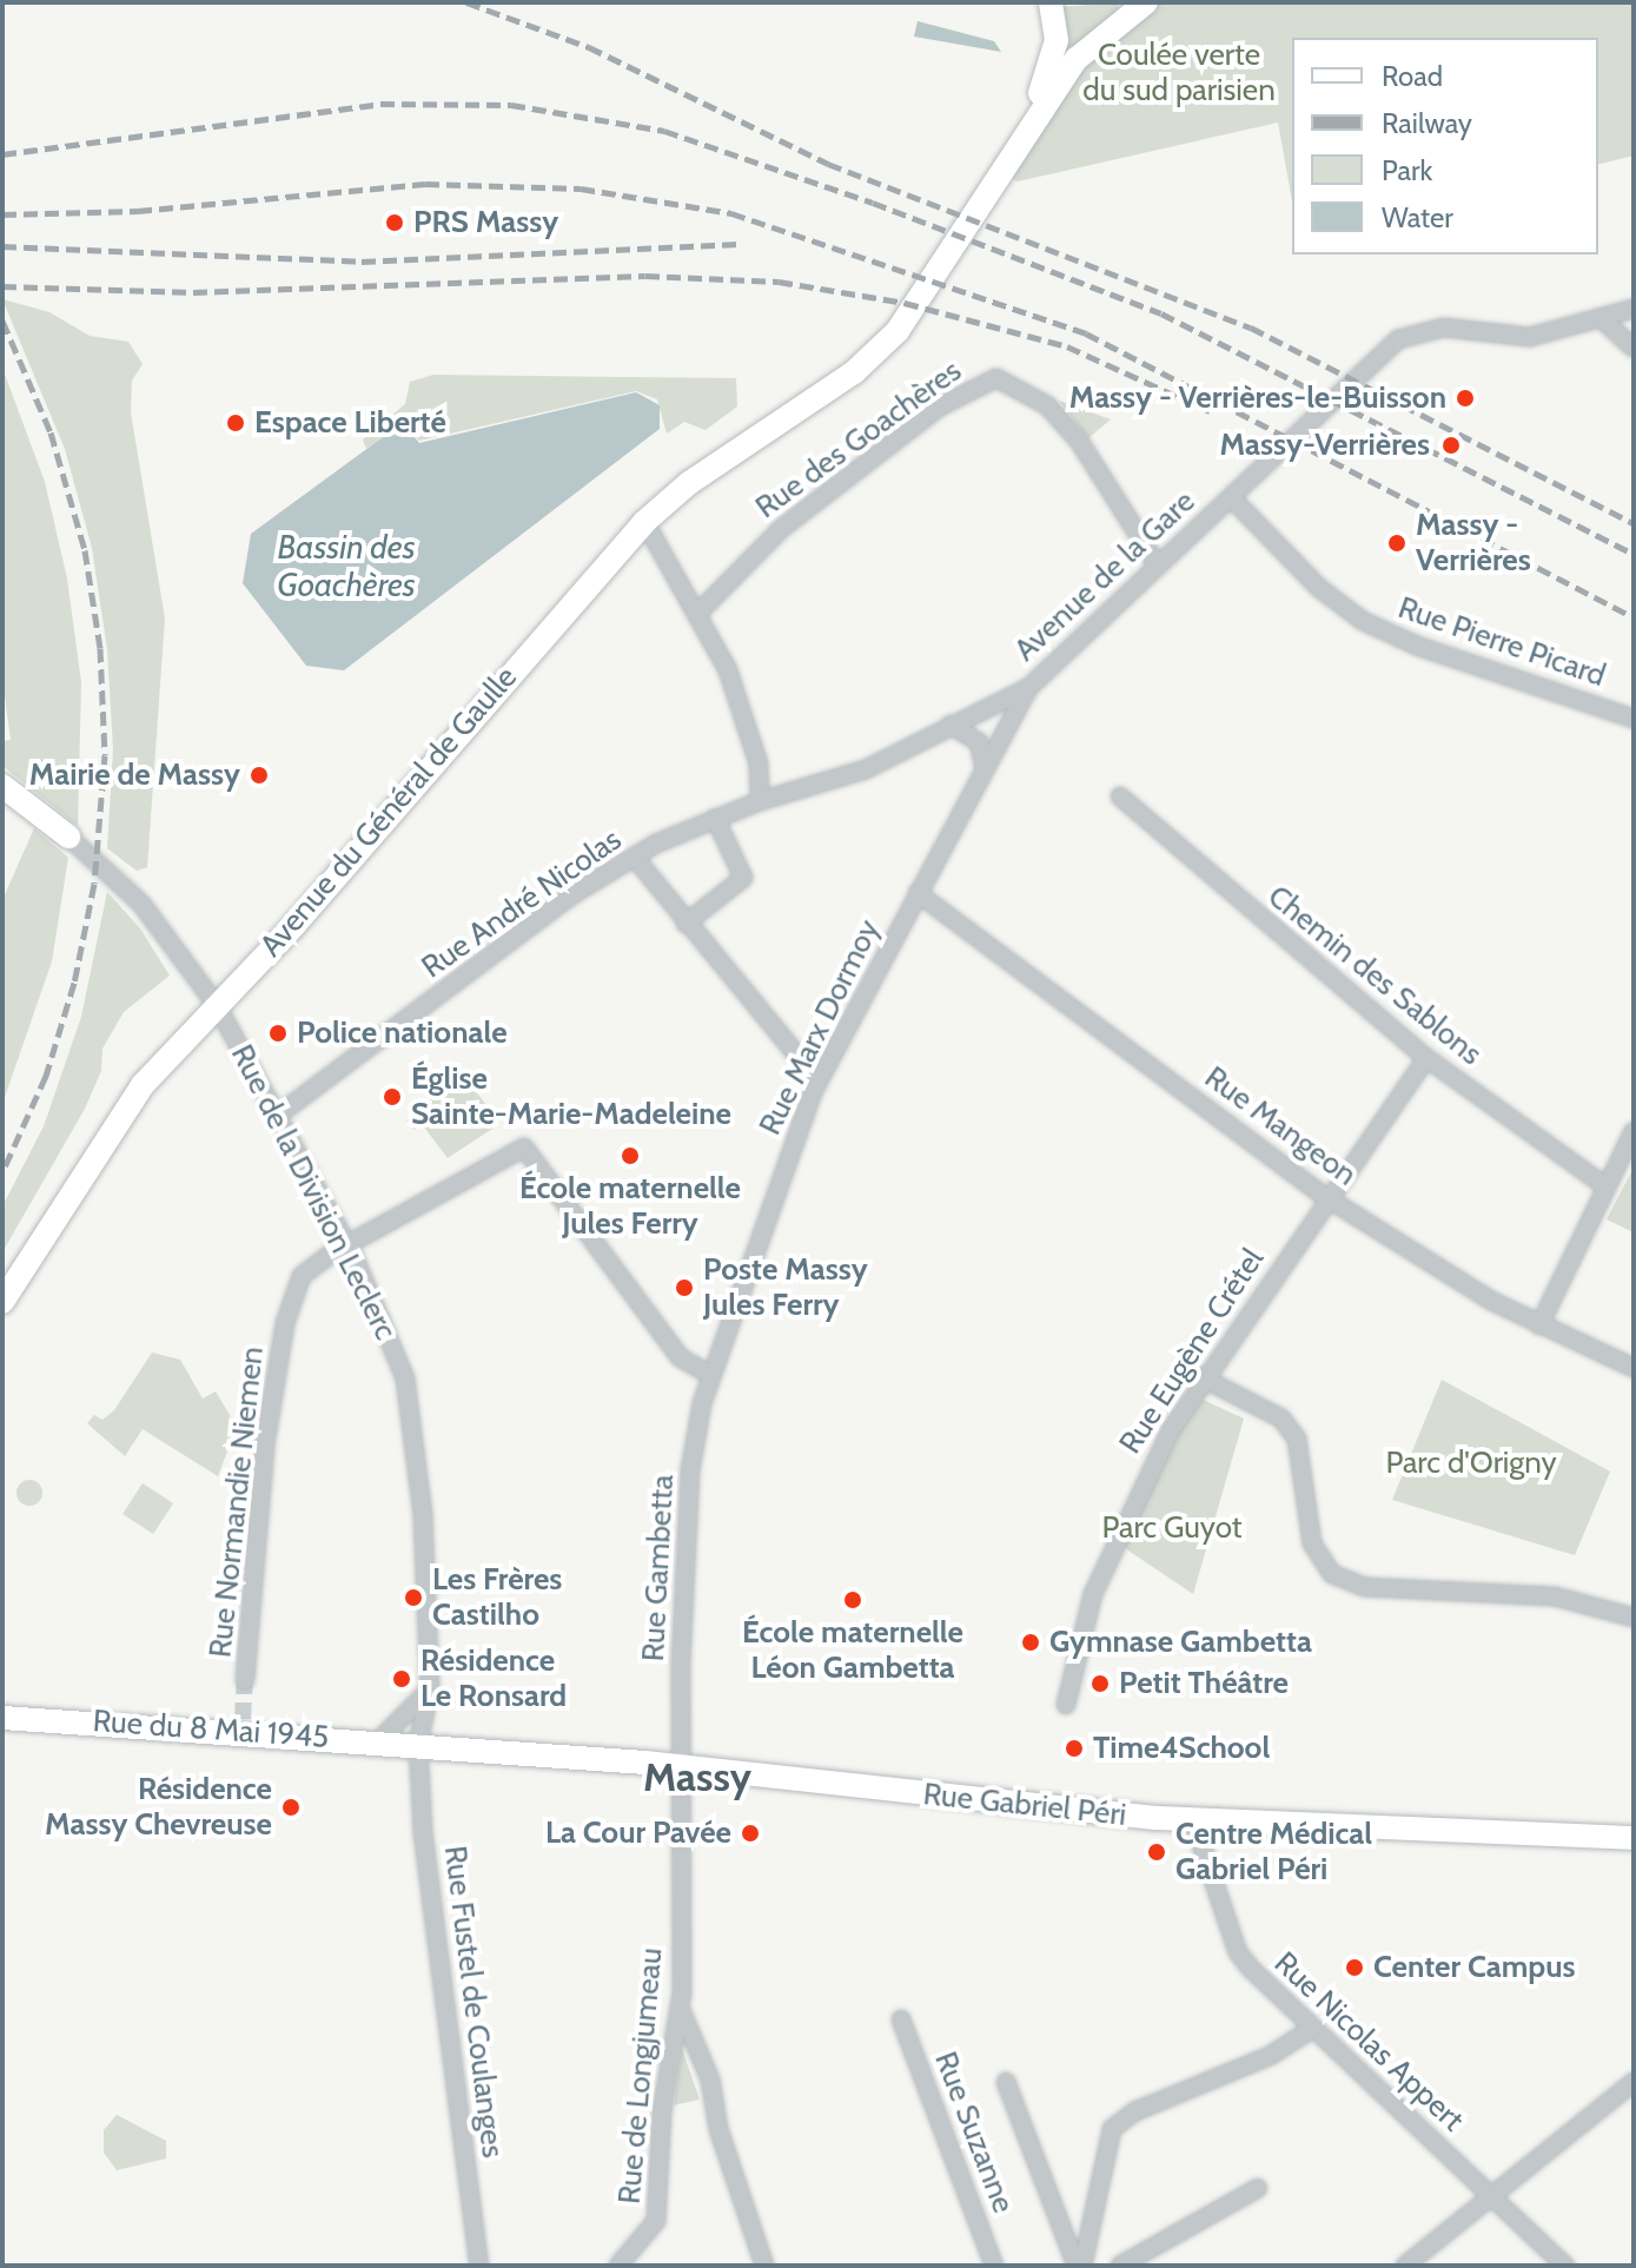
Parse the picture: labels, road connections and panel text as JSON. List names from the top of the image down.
{
  "streets": {
    "main road": [
      "Avenue du Général de Gaulle",
      "Rue de la Division Leclerc",
      "Rue du 8 Mai 1945",
      "Rue Gabriel Péri"
    ],
    "street": [
      "Rue des Goachères",
      "Avenue de la Gare",
      "Rue Pierre Picard",
      "Rue André Nicolas",
      "Chemin des Sablons",
      "Rue Marx Dormoy",
      "Rue Mangeon",
      "Rue Eugène Crétel",
      "Rue Normandie Niemen",
      "Rue Gambetta",
      "Rue Fustel de Coulanges",
      "Rue Nicolas Appert",
      "Rue de Longjumeau",
      "Rue Suzanne"
    ]
  },
  "crossings": [
    ["Rue des Goachères", "Avenue de la Gare"],
    ["Avenue de la Gare", "Rue Pierre Picard"],
    ["Avenue de la Gare", "Rue André Nicolas"],
    ["Avenue de la Gare", "Rue Marx Dormoy"],
    ["Avenue du Général de Gaulle", "Rue de la Division Leclerc"],
    ["Rue André Nicolas", "Rue Marx Dormoy"],
    ["Rue André Nicolas", "Rue de la Division Leclerc"],
    ["Chemin des Sablons", "Rue Eugène Crétel"],
    ["Rue Marx Dormoy", "Rue Mangeon"],
    ["Rue Marx Dormoy", "Rue Normandie Niemen"],
    ["Rue Marx Dormoy", "Rue Gambetta"],
    ["Rue Mangeon", "Rue Eugène Crétel"],
    ["Rue de la Division Leclerc", "Rue Normandie Niemen"],
    ["Rue de la Division Leclerc", "Rue du 8 Mai 1945"],
    ["Rue de la Division Leclerc", "Rue Gabriel Péri"],
    ["Rue de la Division Leclerc", "Rue Fustel de Coulanges"],
    ["Rue Normandie Niemen", "Rue Gambetta"],
    ["Rue Gambetta", "Rue Gabriel Péri"],
    ["Rue Gambetta", "Rue de Longjumeau"],
    ["Rue du 8 Mai 1945", "Rue Gabriel Péri"],
    ["Rue du 8 Mai 1945", "Rue Fustel de Coulanges"],
    ["Rue Gabriel Péri", "Rue Fustel de Coulanges"],
    ["Rue Gabriel Péri", "Rue Nicolas Appert"],
    ["Rue Gabriel Péri", "Rue de Longjumeau"]
  ],
  "districts": ["Massy"],
  "water": ["Bassin des Goachères"],
  "parks": ["Coulée verte du sud parisien", "Parc d'Origny", "Parc Guyot"],
  "places": [
    "PRS Massy",
    "Massy - Verrières-le-Buisson",
    "Espace Liberté",
    "Massy-Verrières",
    "Massy - Verrières",
    "Mairie de Massy",
    "Police nationale",
    "Église Sainte-Marie-Madeleine",
    "École maternelle Jules Ferry",
    "Poste Massy Jules Ferry",
    "Les Frères Castilho",
    "École maternelle Léon Gambetta",
    "Gymnase Gambetta",
    "Résidence Le Ronsard",
    "Petit Théâtre",
    "Time4School",
    "Résidence Massy Chevreuse",
    "La Cour Pavée",
    "Centre Médical Gabriel Péri",
    "Center Campus"
  ],
  "legend": [
    "Road",
    "Railway",
    "Park",
    "Water"
  ]
}
